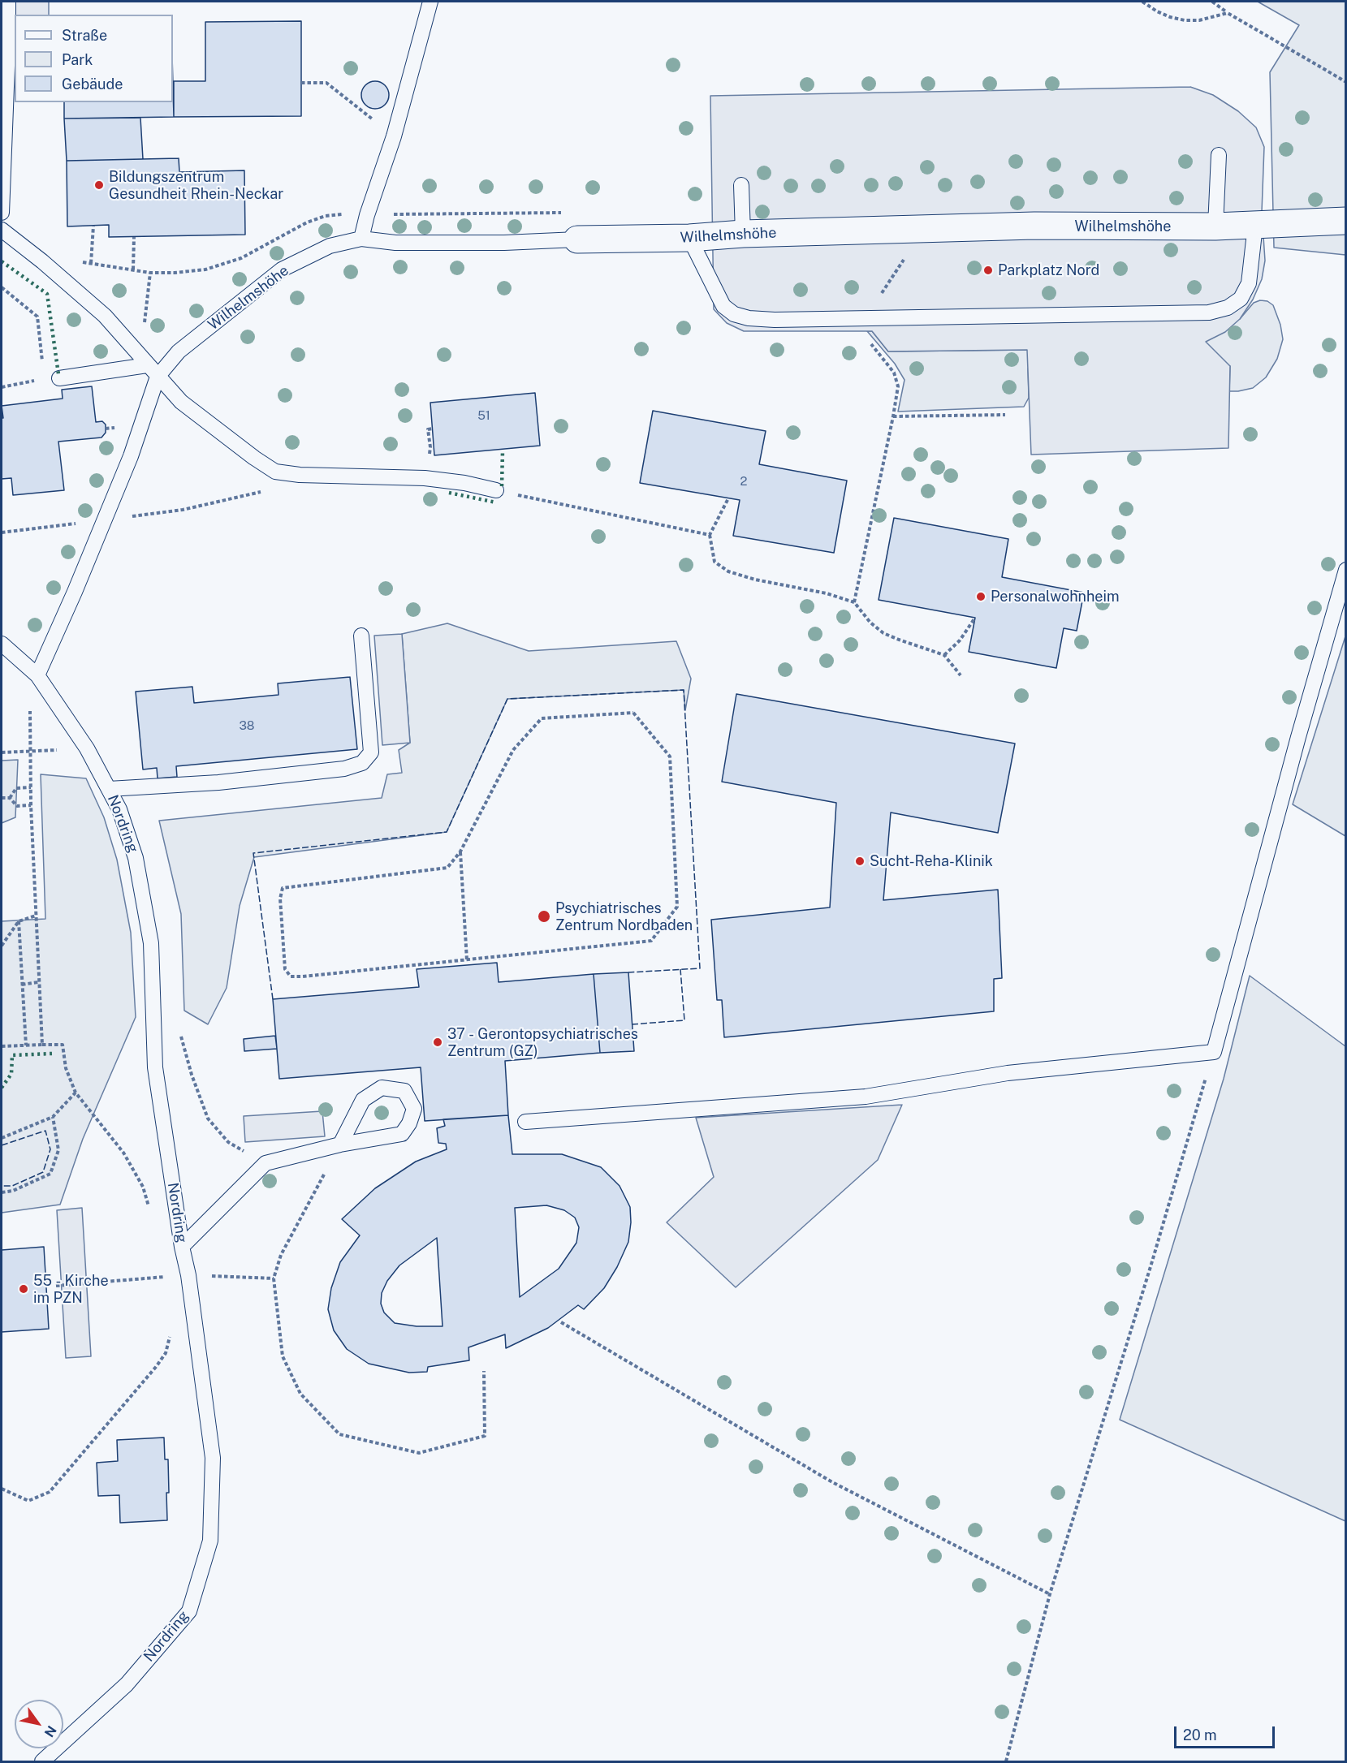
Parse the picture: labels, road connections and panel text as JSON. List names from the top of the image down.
{
  "streets": {
    "street": ["Wilhelmshöhe"],
    "lane": ["Nordring"]
  },
  "crossings": [
    ["Wilhelmshöhe", "Nordring"]
  ],
  "places": [
    "Bildungszentrum Gesundheit Rhein-Neckar",
    "Parkplatz Nord",
    "Personalwohnheim",
    "Sucht-Reha-Klinik",
    "Psychiatrisches Zentrum Nordbaden",
    "37 - Gerontopsychiatrisches Zentrum (GZ)",
    "55 - Kirche im PZN"
  ],
  "house_numbers": ["51", "2", "38"],
  "legend": ["Straße", "Park", "Gebäude"],
  "scale_bar": "20 m",
  "north": "bottom right"
}
